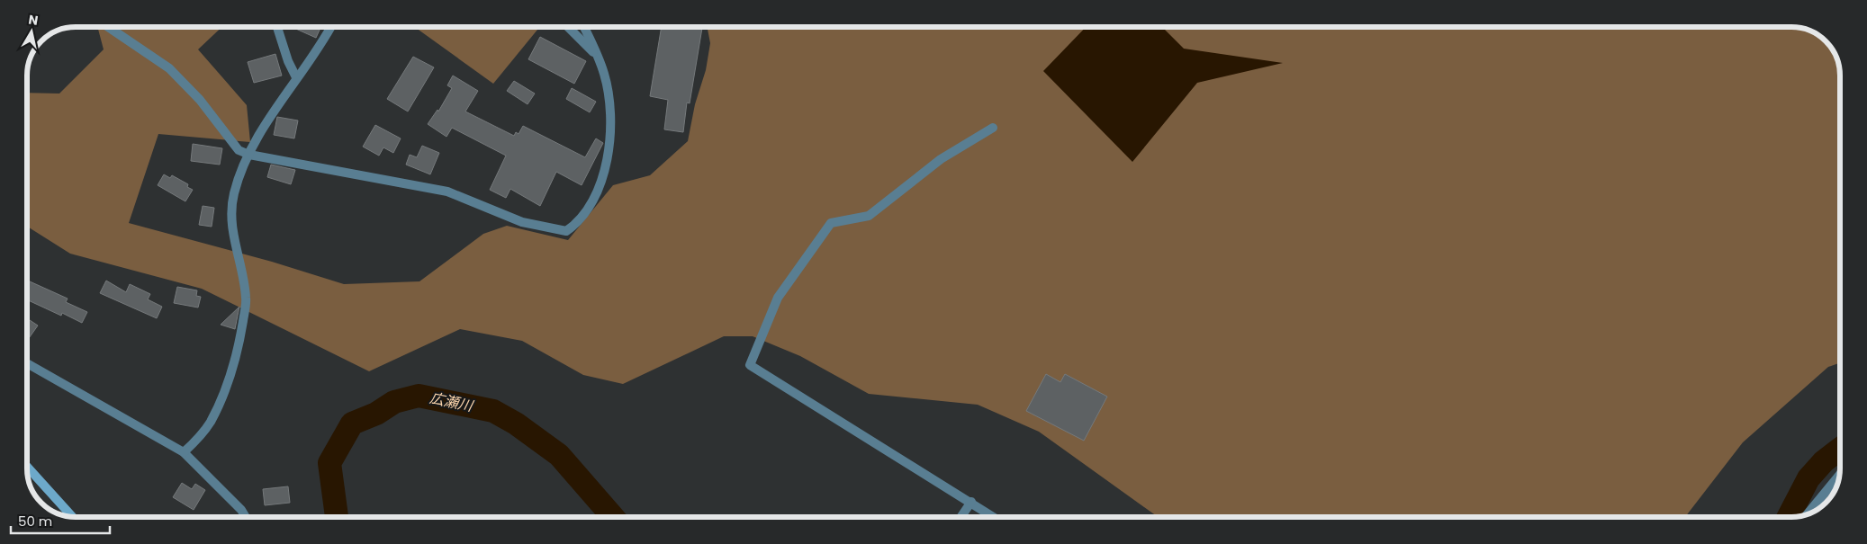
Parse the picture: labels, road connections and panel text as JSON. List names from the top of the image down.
{
  "water": ["広瀬川"],
  "scale_bar": "50 m",
  "north": "top"
}
